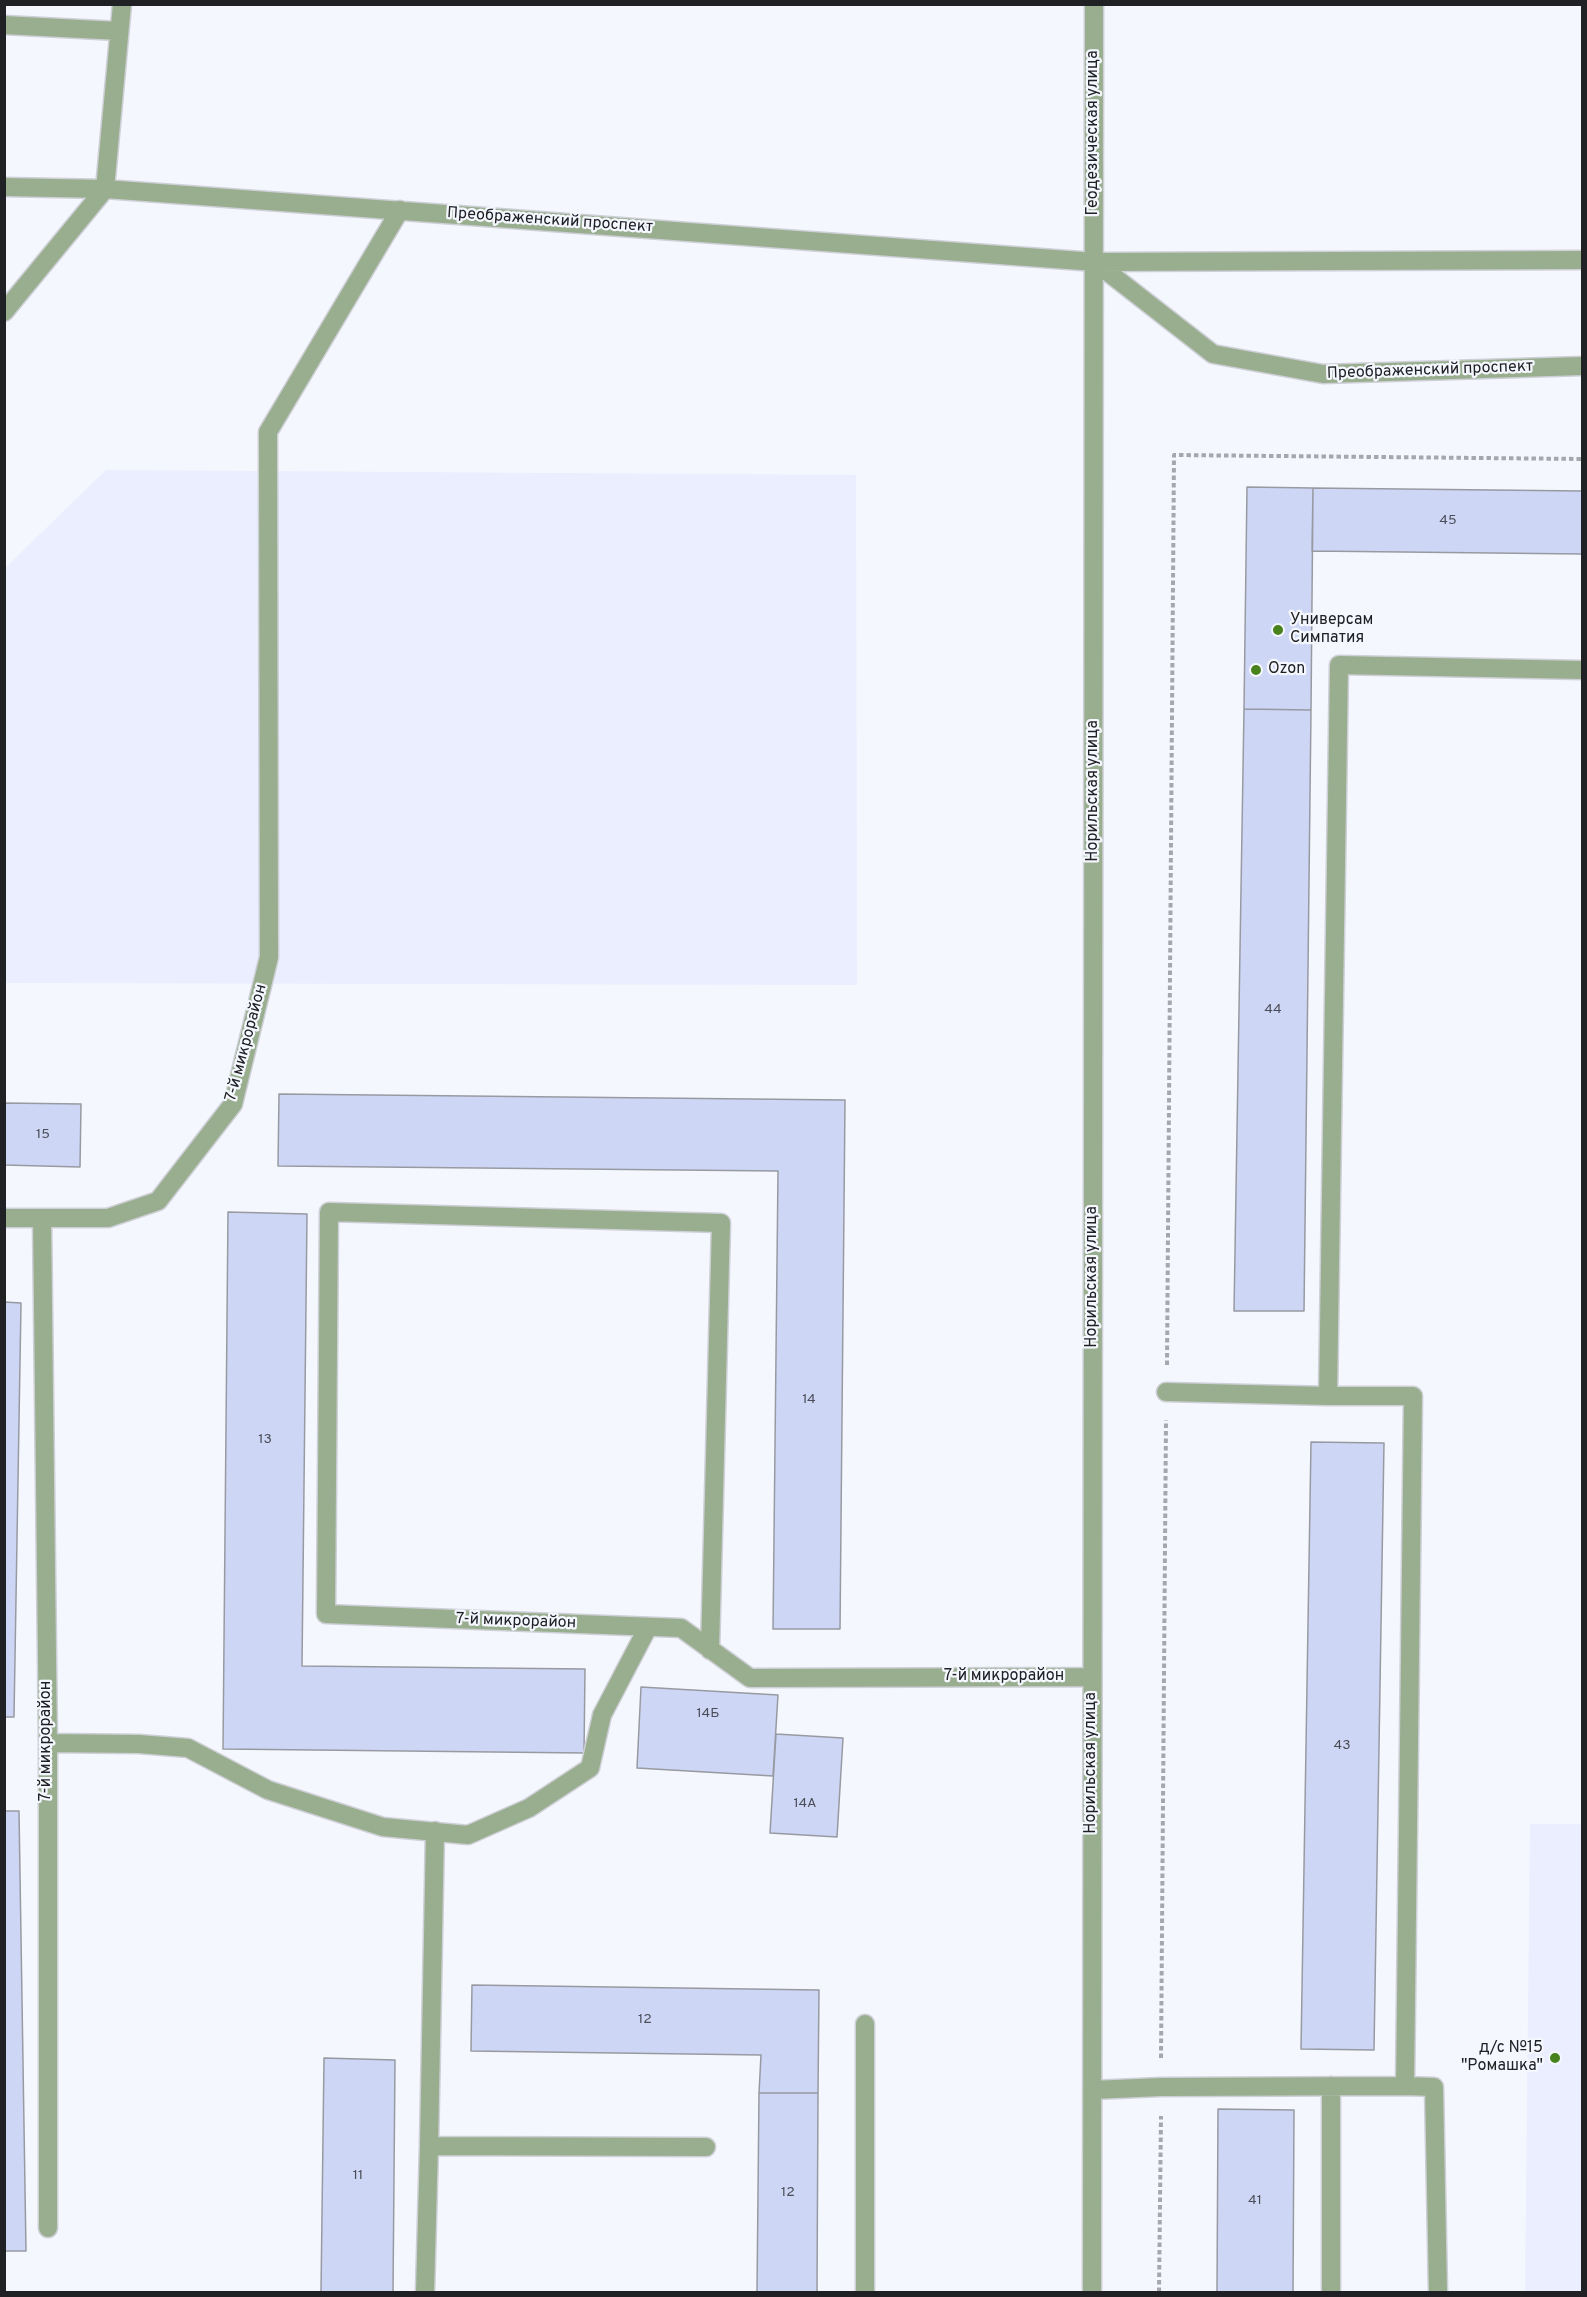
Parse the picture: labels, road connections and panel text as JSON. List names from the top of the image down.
{
  "streets": {
    "street": [
      "Геодезическая улица",
      "Преображенский проспект",
      "Норильская улица",
      "7-й микрорайон"
    ]
  },
  "crossings": [
    ["Геодезическая улица", "Преображенский проспект"],
    ["Геодезическая улица", "Норильская улица"],
    ["Преображенский проспект", "Норильская улица"],
    ["Преображенский проспект", "7-й микрорайон"],
    ["Норильская улица", "7-й микрорайон"]
  ],
  "places": ["Универсам Симпатия", "Ozon", "д/с №15 \"Ромашка\""],
  "house_numbers": [
    "45",
    "44",
    "15",
    "14",
    "13",
    "14Б",
    "43",
    "14А",
    "12",
    "11",
    "12",
    "41"
  ]
}
